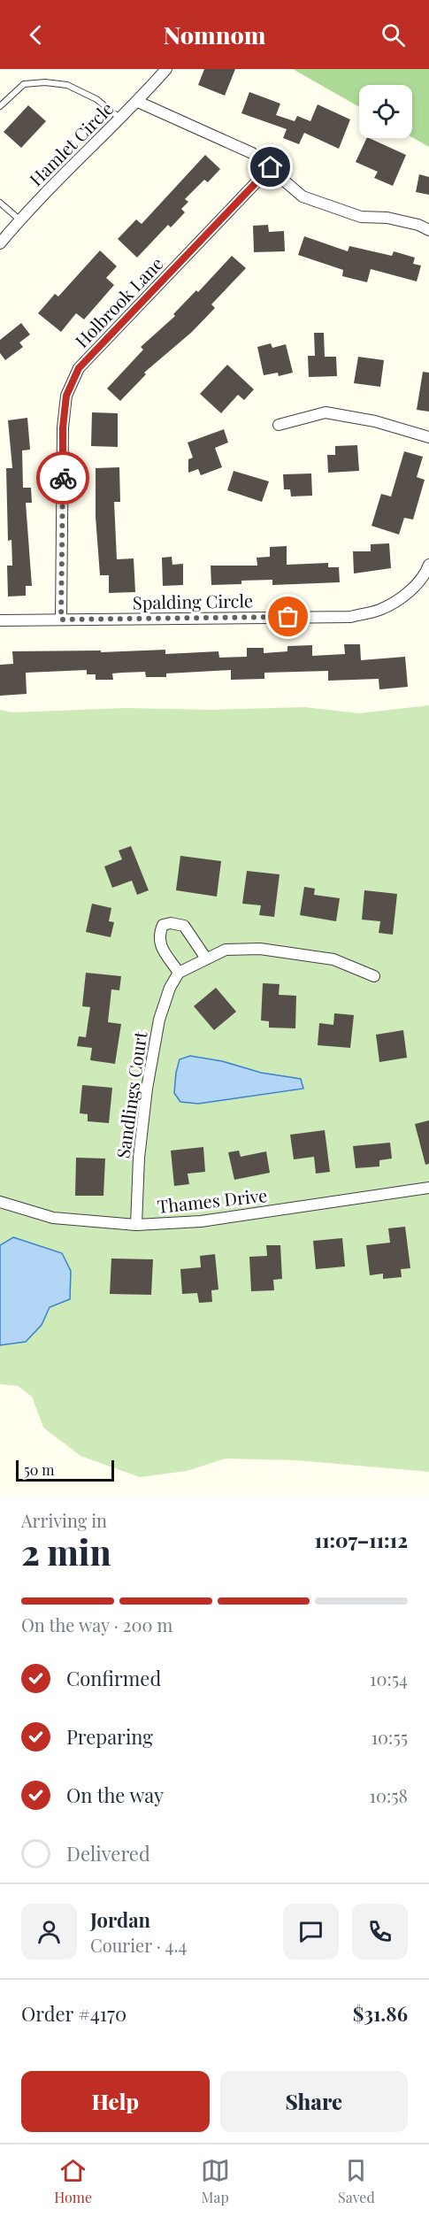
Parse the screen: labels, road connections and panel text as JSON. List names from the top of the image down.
{
  "streets": {
    "street": [
      "Hamlet Circle",
      "Holbrook Lane",
      "Spalding Circle",
      "Sandlings Court",
      "Thames Drive"
    ]
  },
  "crossings": [
    ["Holbrook Lane", "Spalding Circle"],
    ["Sandlings Court", "Thames Drive"]
  ],
  "scale_bar": "50 m",
  "page": {
    "header": "Nomnom",
    "scale": "50 m",
    "heading": ["2 min", "Arriving in", "11:07–11:12"],
    "panel": [
      "Jordan",
      "Courier · 4.4",
      "Order #4170",
      "$31.86"
    ],
    "bar": "On the way · 200 m",
    "list": [
      ["Confirmed", "10:54"],
      ["Preparing", "10:55"],
      ["On the way", "10:58"],
      "Delivered"
    ],
    "buttons": ["Help", "Share"],
    "tabs": ["Home", "Map", "Saved"]
  }
}
